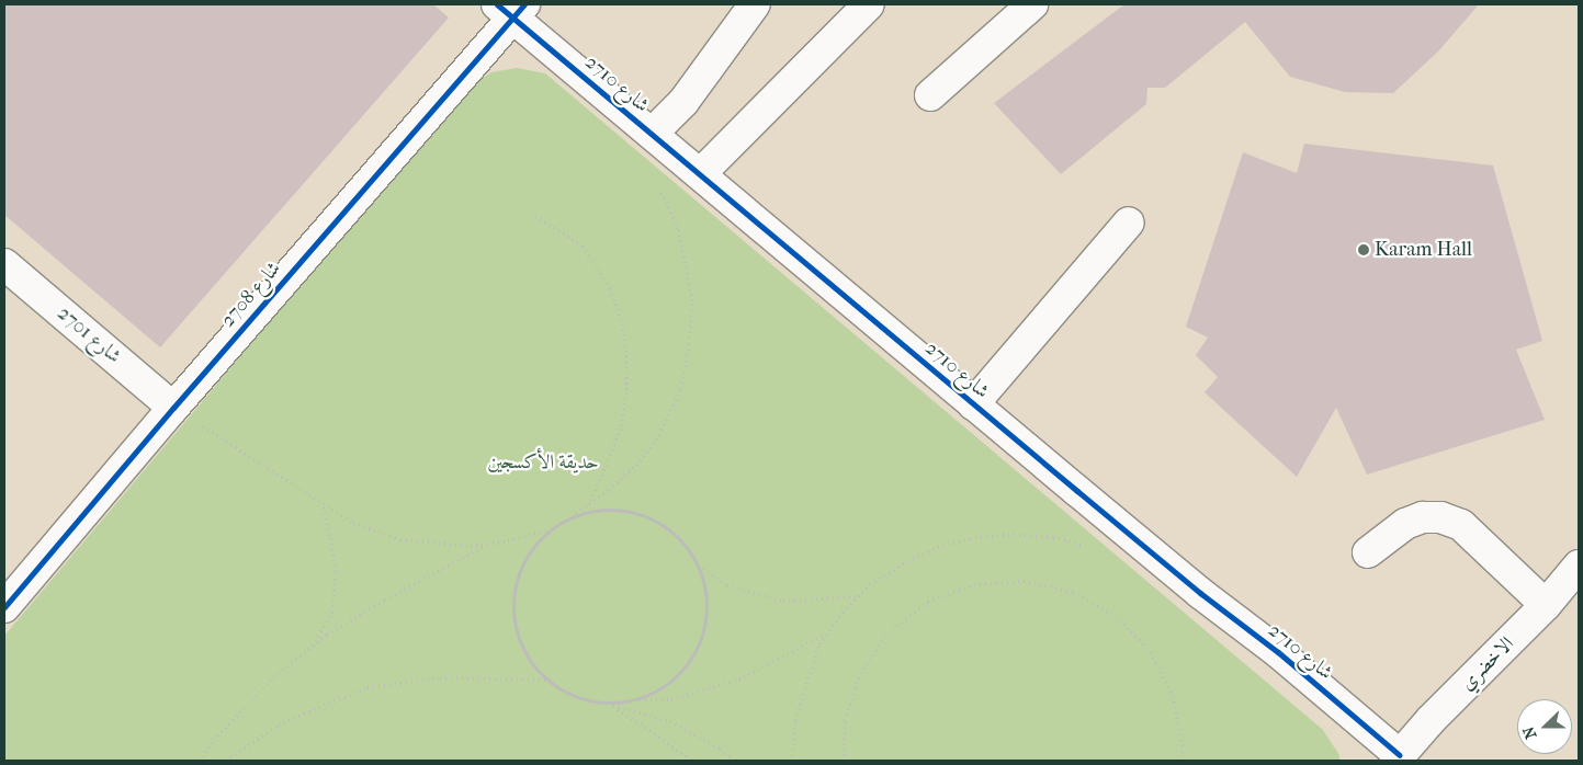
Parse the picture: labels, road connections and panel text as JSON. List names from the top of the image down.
{
  "streets": {
    "street": [
      "شارع 2710",
      "شارع 2708",
      "شارع 2701",
      "الاخضري"
    ]
  },
  "crossings": [
    ["شارع 2710", "شارع 2708"],
    ["شارع 2710", "الاخضري"],
    ["شارع 2708", "شارع 2701"]
  ],
  "parks": ["حديقة الأكسجين"],
  "places": ["Karam Hall"],
  "north": "left"
}
